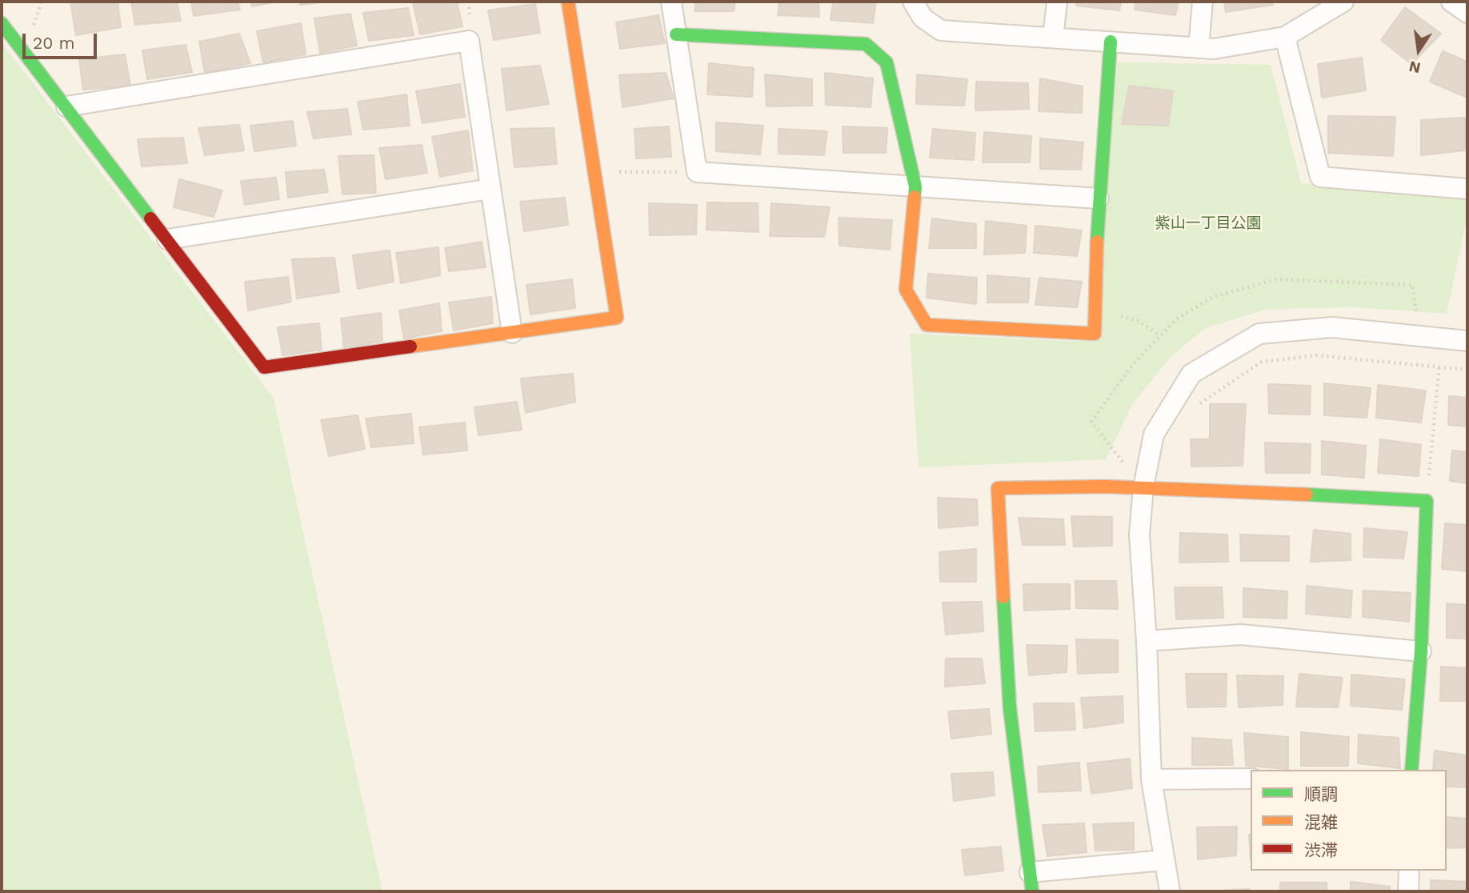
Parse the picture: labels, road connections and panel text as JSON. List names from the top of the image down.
{
  "parks": ["紫山一丁目公園"],
  "legend": ["順調", "混雑", "渋滞"],
  "scale_bar": "20 m",
  "north": "bottom"
}
